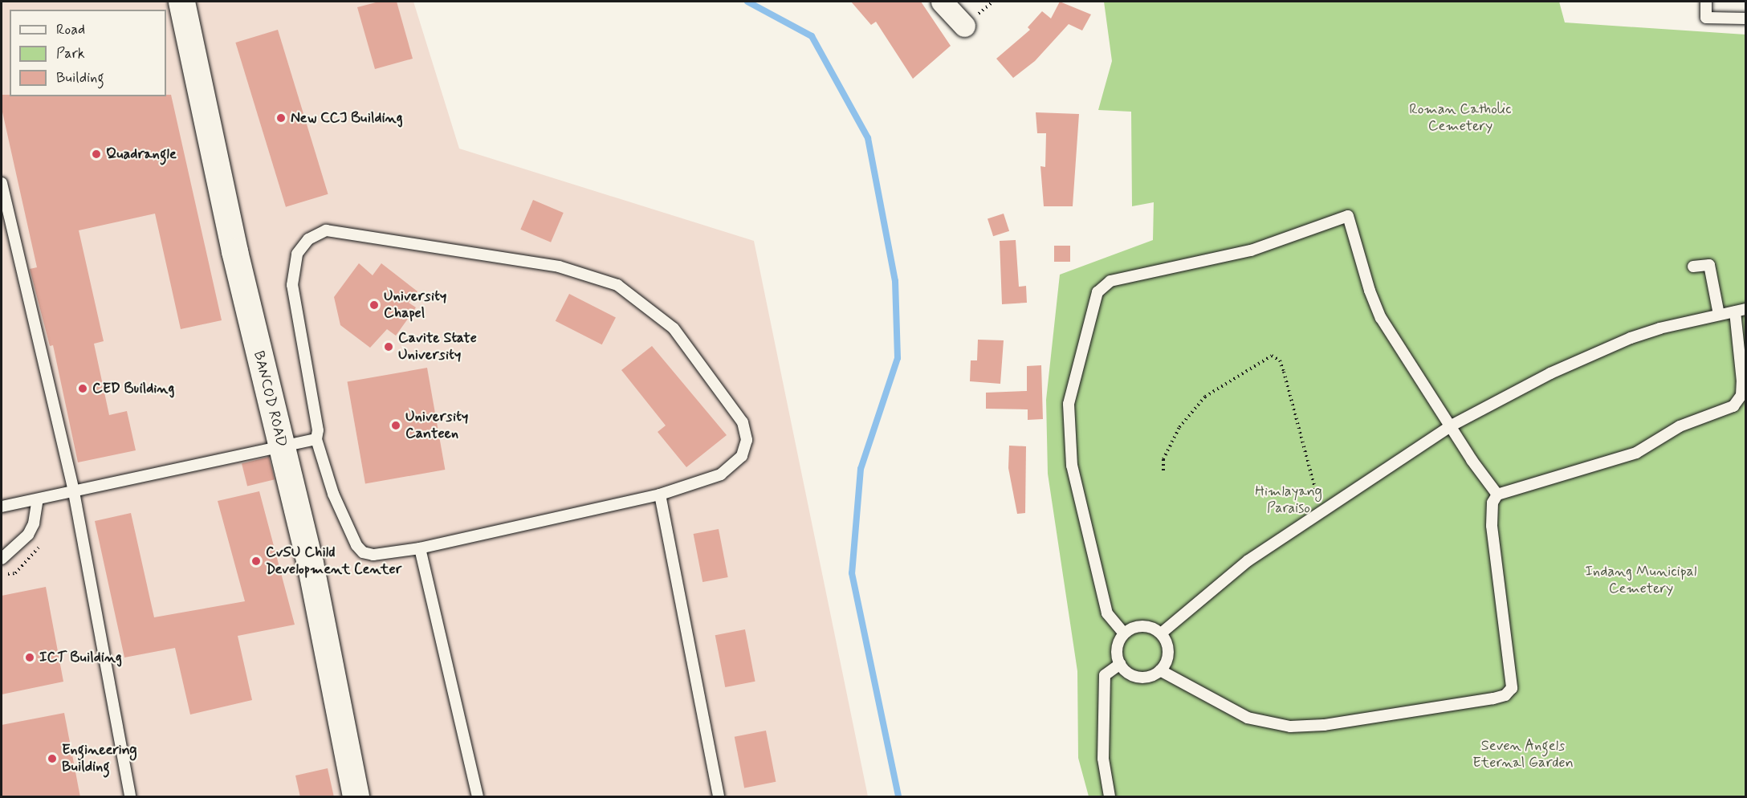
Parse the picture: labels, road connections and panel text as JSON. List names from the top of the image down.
{
  "streets": {
    "street": ["BANCOD ROAD"]
  },
  "parks": [
    "Roman Catholic Cemetery",
    "Himlayang Paraiso",
    "Indang Municipal Cemetery",
    "Seven Angels Eternal Garden"
  ],
  "places": [
    "New CCJ Building",
    "Quadrangle",
    "University Chapel",
    "Cavite State University",
    "CED Building",
    "University Canteen",
    "CvSU Child Development Center",
    "ICT Building",
    "Engineering Building"
  ],
  "legend": ["Road", "Park", "Building"]
}
